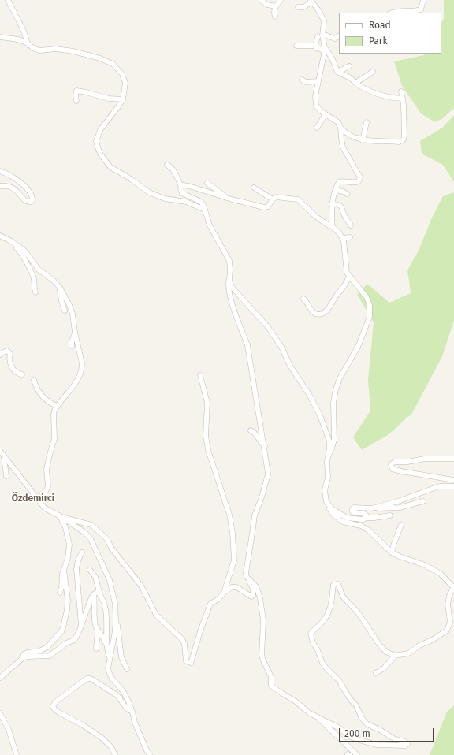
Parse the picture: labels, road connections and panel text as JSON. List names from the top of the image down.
{
  "districts": ["Özdemirci"],
  "legend": ["Road", "Park"],
  "scale_bar": "200 m"
}
